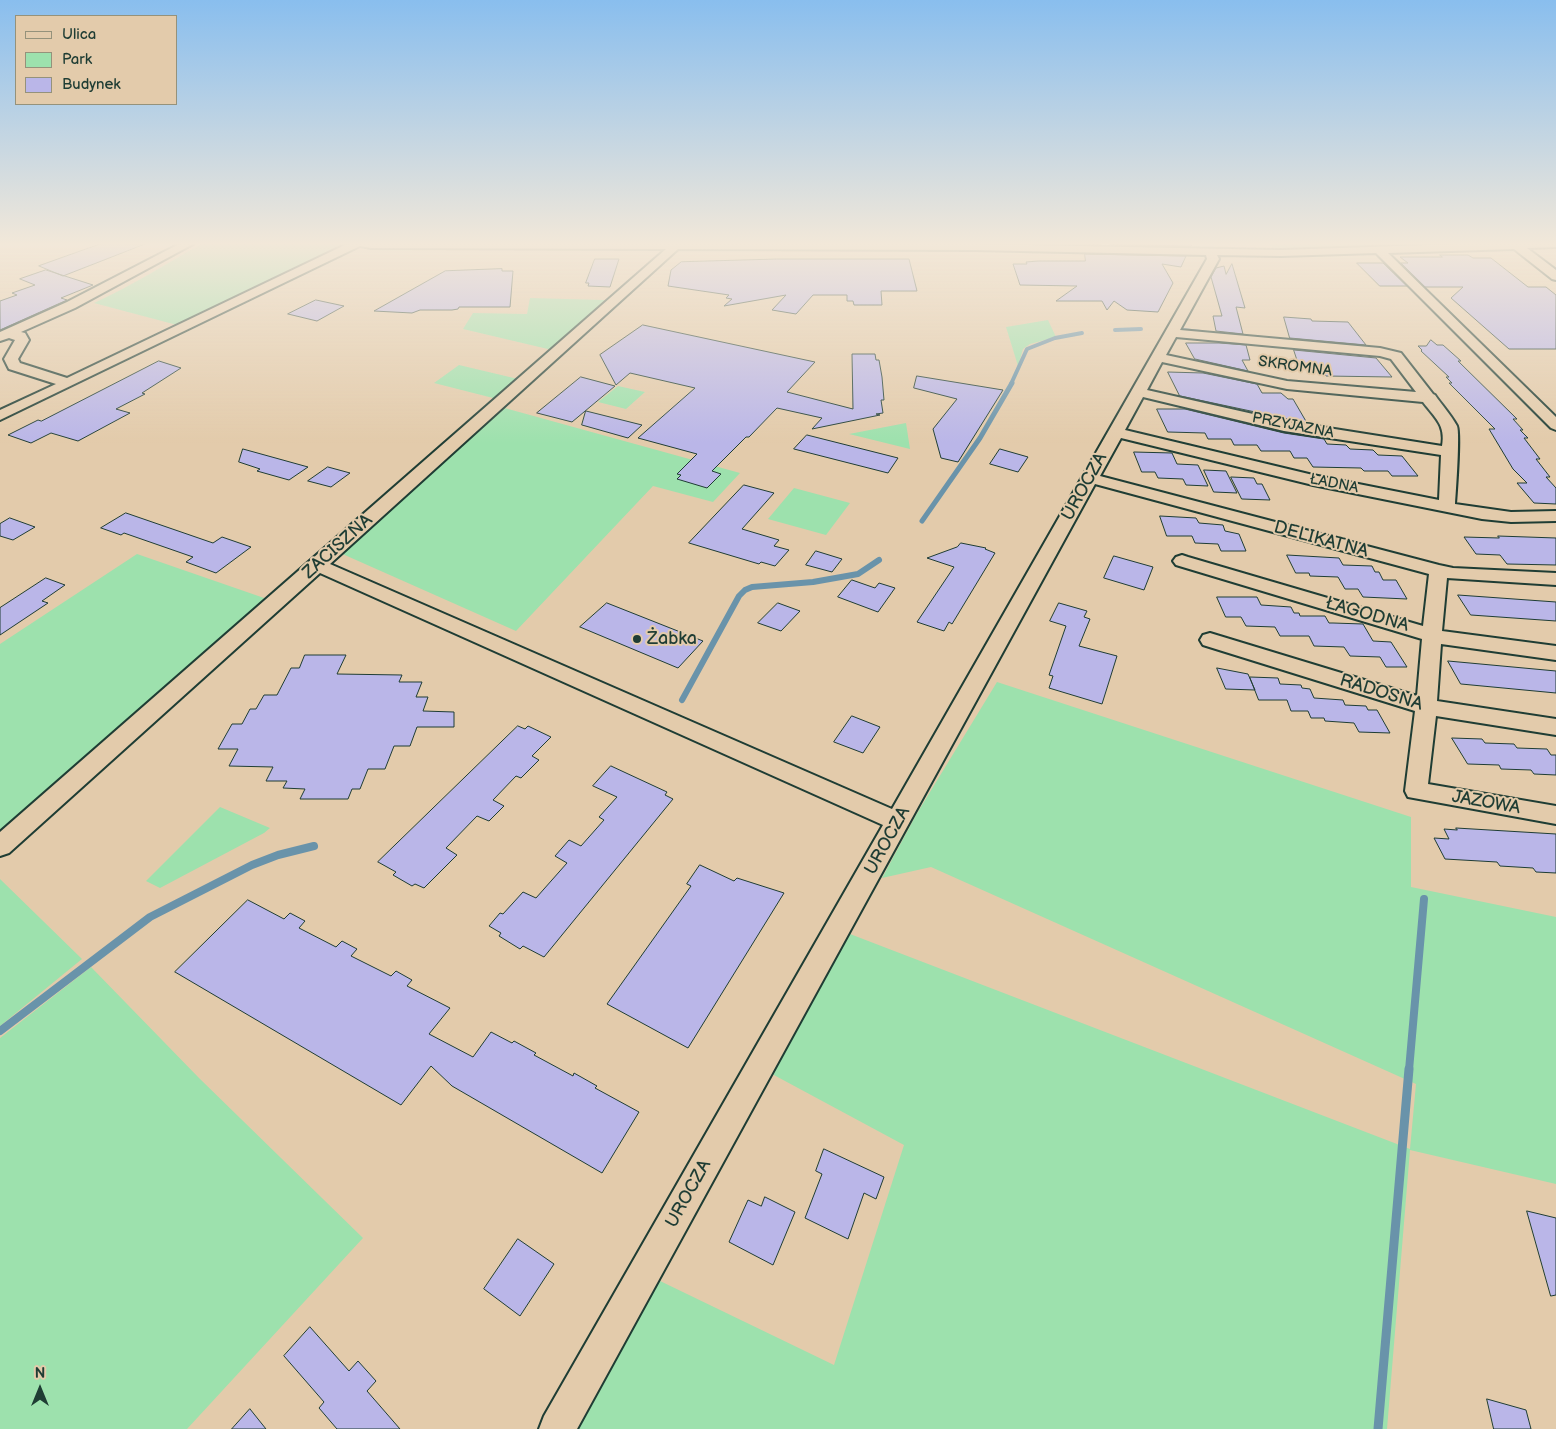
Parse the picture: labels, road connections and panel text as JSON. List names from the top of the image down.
{
  "streets": {
    "street": [
      "SKROMNA",
      "PRZYJAZNA",
      "ŁADNA",
      "UROCZA",
      "DELIKATNA",
      "ZACISZNA",
      "ŁAGODNA",
      "RADOSNA",
      "JAZOWA"
    ]
  },
  "crossings": [
    ["SKROMNA", "UROCZA"],
    ["PRZYJAZNA", "UROCZA"],
    ["ŁADNA", "UROCZA"],
    ["UROCZA", "DELIKATNA"],
    ["RADOSNA", "JAZOWA"]
  ],
  "places": ["Żabka"],
  "legend": ["Ulica", "Park", "Budynek"],
  "north": "top"
}
